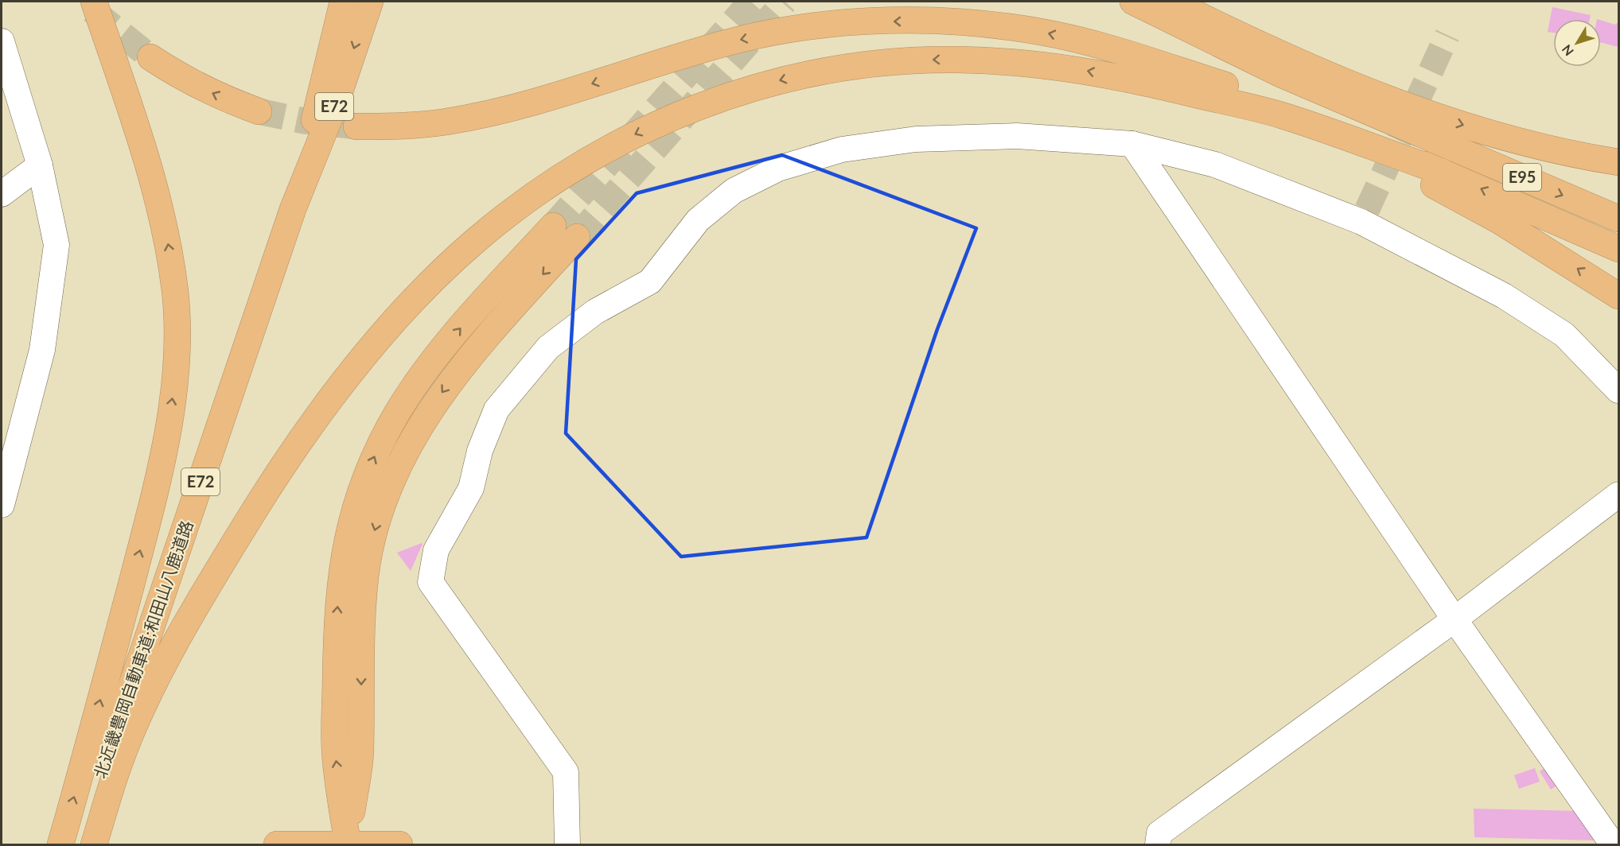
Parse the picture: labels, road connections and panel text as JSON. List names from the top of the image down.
{
  "streets": {
    "highway": ["E72", "E95", "北近畿豊岡自動車道;和田山八鹿道路"]
  },
  "north": "bottom left"
}
